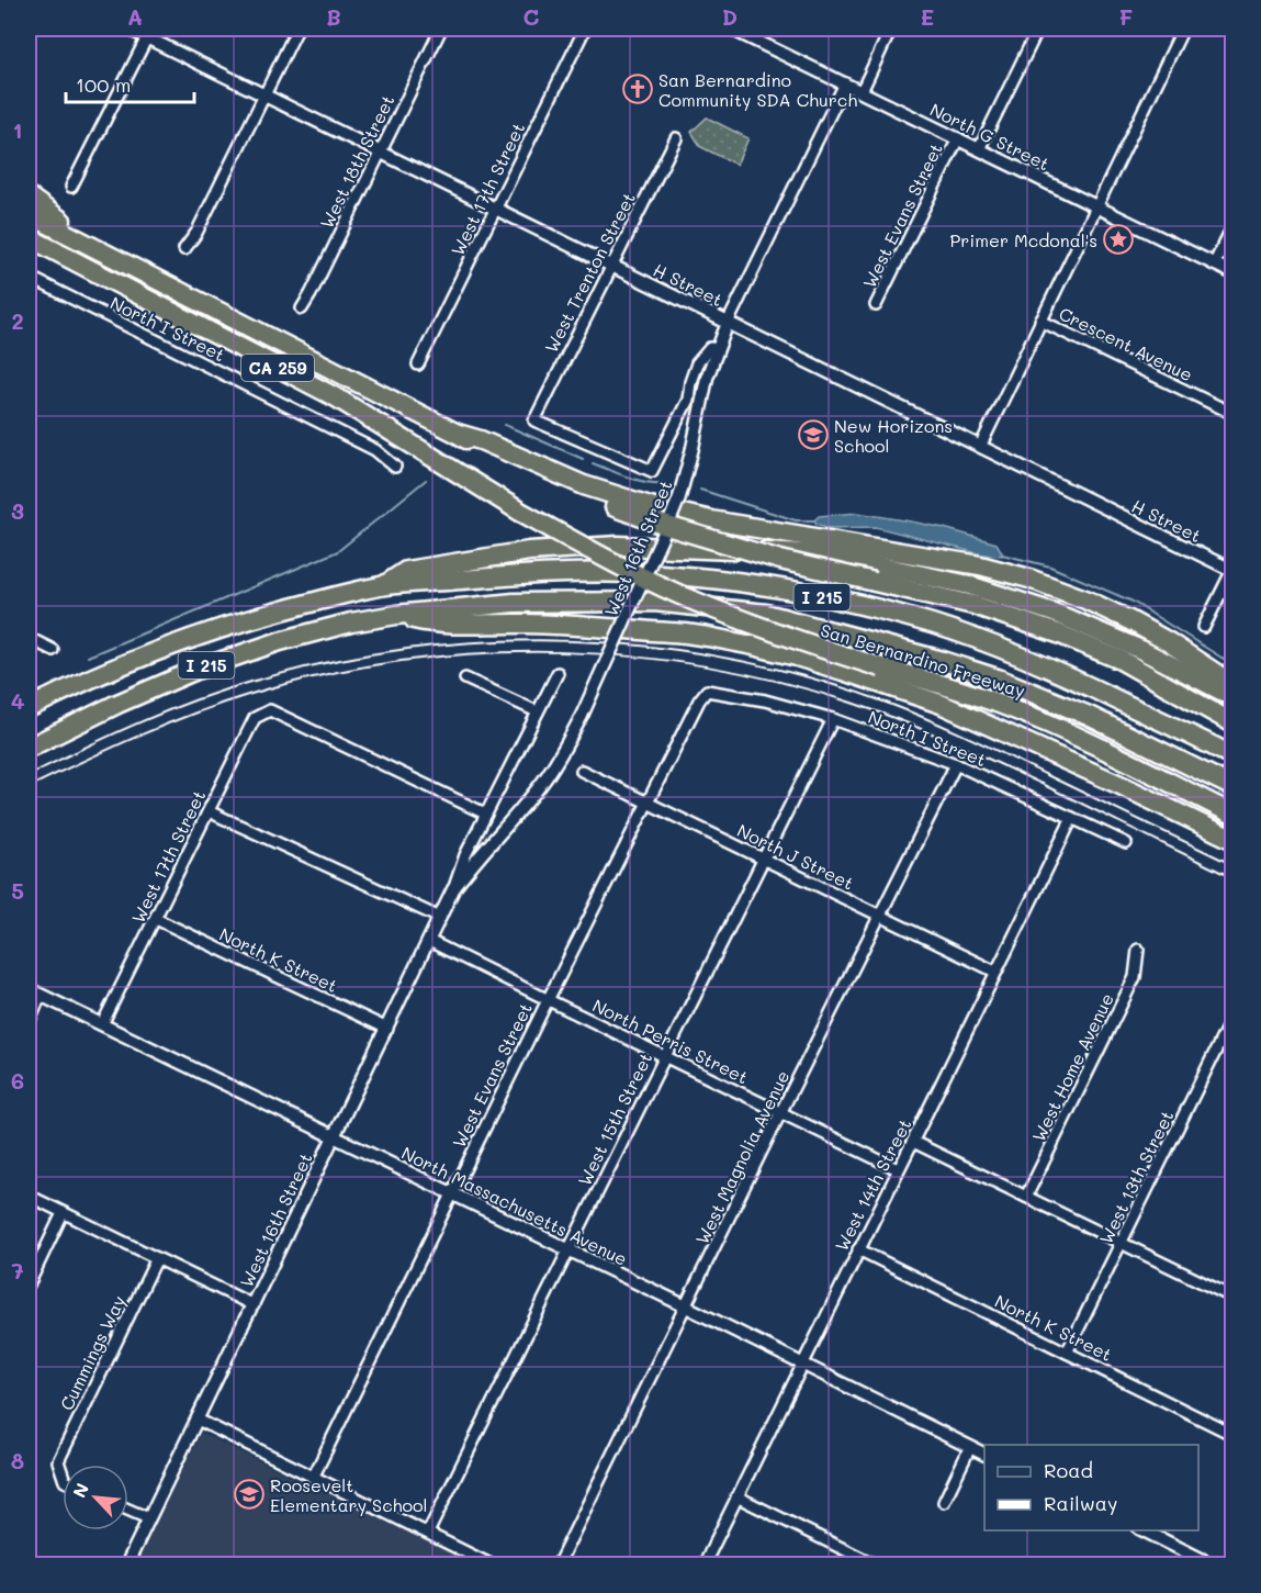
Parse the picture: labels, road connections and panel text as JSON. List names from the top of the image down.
{
  "streets": {
    "highway": ["CA 259", "I 215", "San Bernardino Freeway"],
    "street": [
      "North G Street",
      "West 18th Street",
      "West 17th Street",
      "West Evans Street",
      "West Trenton Street",
      "H Street",
      "North I Street",
      "Crescent Avenue",
      "West 16th Street",
      "North J Street",
      "North K Street",
      "North Perris Street",
      "West Home Avenue",
      "West 15th Street",
      "West Magnolia Avenue",
      "West 13th Street",
      "West 14th Street",
      "North Massachusetts Avenue",
      "Cummings Way"
    ]
  },
  "crossings": [
    ["North G Street", "West Evans Street"],
    ["North G Street", "West 16th Street"],
    ["West 18th Street", "H Street"],
    ["West 17th Street", "H Street"],
    ["West 17th Street", "West 16th Street"],
    ["West 17th Street", "North K Street"],
    ["West 17th Street", "North Massachusetts Avenue"],
    ["West Evans Street", "North I Street"],
    ["West Evans Street", "North J Street"],
    ["West Evans Street", "North Perris Street"],
    ["West Evans Street", "North Massachusetts Avenue"],
    ["West Trenton Street", "H Street"],
    ["West Trenton Street", "West 16th Street"],
    ["H Street", "West 16th Street"],
    ["North I Street", "West 15th Street"],
    ["North I Street", "West Magnolia Avenue"],
    ["North I Street", "West 14th Street"],
    ["West 16th Street", "North K Street"],
    ["West 16th Street", "North Perris Street"],
    ["West 16th Street", "North Massachusetts Avenue"],
    ["North J Street", "West 15th Street"],
    ["North J Street", "West Magnolia Avenue"],
    ["North J Street", "West 14th Street"],
    ["North K Street", "West 13th Street"],
    ["North K Street", "West 14th Street"],
    ["North Perris Street", "West 15th Street"],
    ["North Perris Street", "West Magnolia Avenue"],
    ["North Perris Street", "West 14th Street"],
    ["West 15th Street", "North Massachusetts Avenue"],
    ["West Magnolia Avenue", "North Massachusetts Avenue"],
    ["West 14th Street", "North Massachusetts Avenue"]
  ],
  "places": {
    "church": ["San Bernardino Community SDA Church"],
    "place": ["Primer Mcdonal's"],
    "school or university": ["New Horizons School", "Roosevelt Elementary School"]
  },
  "legend": ["Road", "Railway"],
  "scale_bar": "100 m",
  "north": "top left",
  "grid": {
    "columns": [
      "A",
      "B",
      "C",
      "D",
      "E",
      "F"
    ],
    "rows": [
      "1",
      "2",
      "3",
      "4",
      "5",
      "6",
      "7",
      "8"
    ]
  }
}
